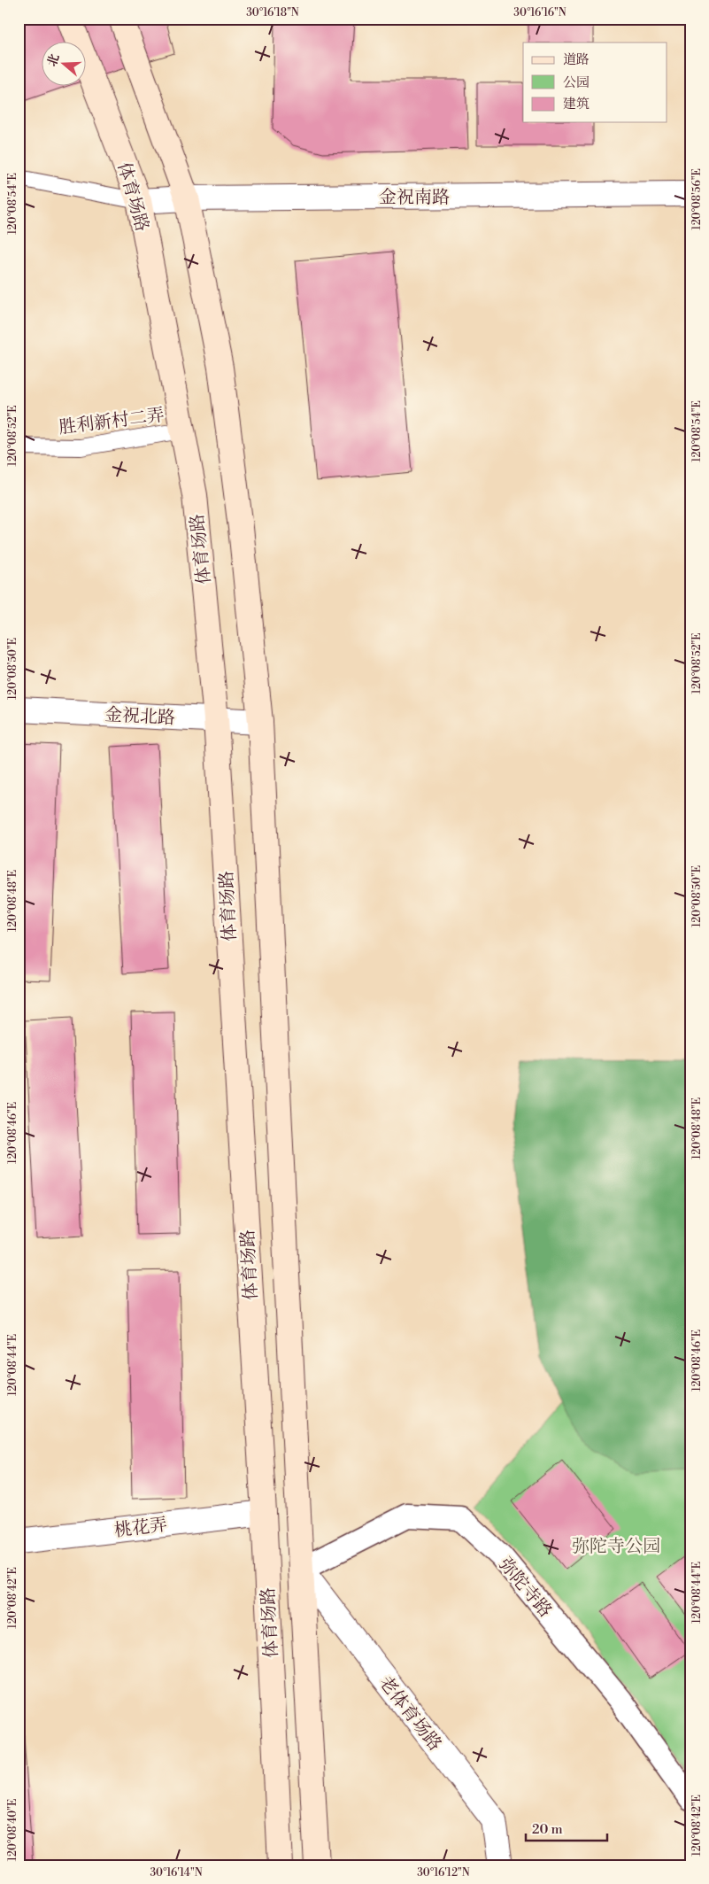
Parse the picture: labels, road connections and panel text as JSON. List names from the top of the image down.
{
  "streets": {
    "main road": ["体育场路"],
    "street": [
      "金祝南路",
      "金祝北路",
      "桃花弄",
      "弥陀寺路",
      "老体育场路"
    ],
    "lane": ["胜利新村二弄"]
  },
  "crossings": [
    ["体育场路", "金祝南路"],
    ["体育场路", "胜利新村二弄"],
    ["体育场路", "金祝北路"],
    ["体育场路", "桃花弄"],
    ["体育场路", "弥陀寺路"],
    ["体育场路", "老体育场路"],
    ["弥陀寺路", "老体育场路"]
  ],
  "parks": ["弥陀寺公园"],
  "legend": ["道路", "公园", "建筑"],
  "scale_bar": "20 m",
  "north": "left",
  "coordinates": [
    "30°16'18\"N",
    "30°16'16\"N",
    "120°08'56\"E",
    "120°08'54\"E",
    "120°08'52\"E",
    "120°08'50\"E",
    "120°08'48\"E",
    "120°08'46\"E",
    "120°08'44\"E",
    "120°08'42\"E",
    "120°08'40\"E",
    "30°16'14\"N",
    "30°16'12\"N"
  ]
}
